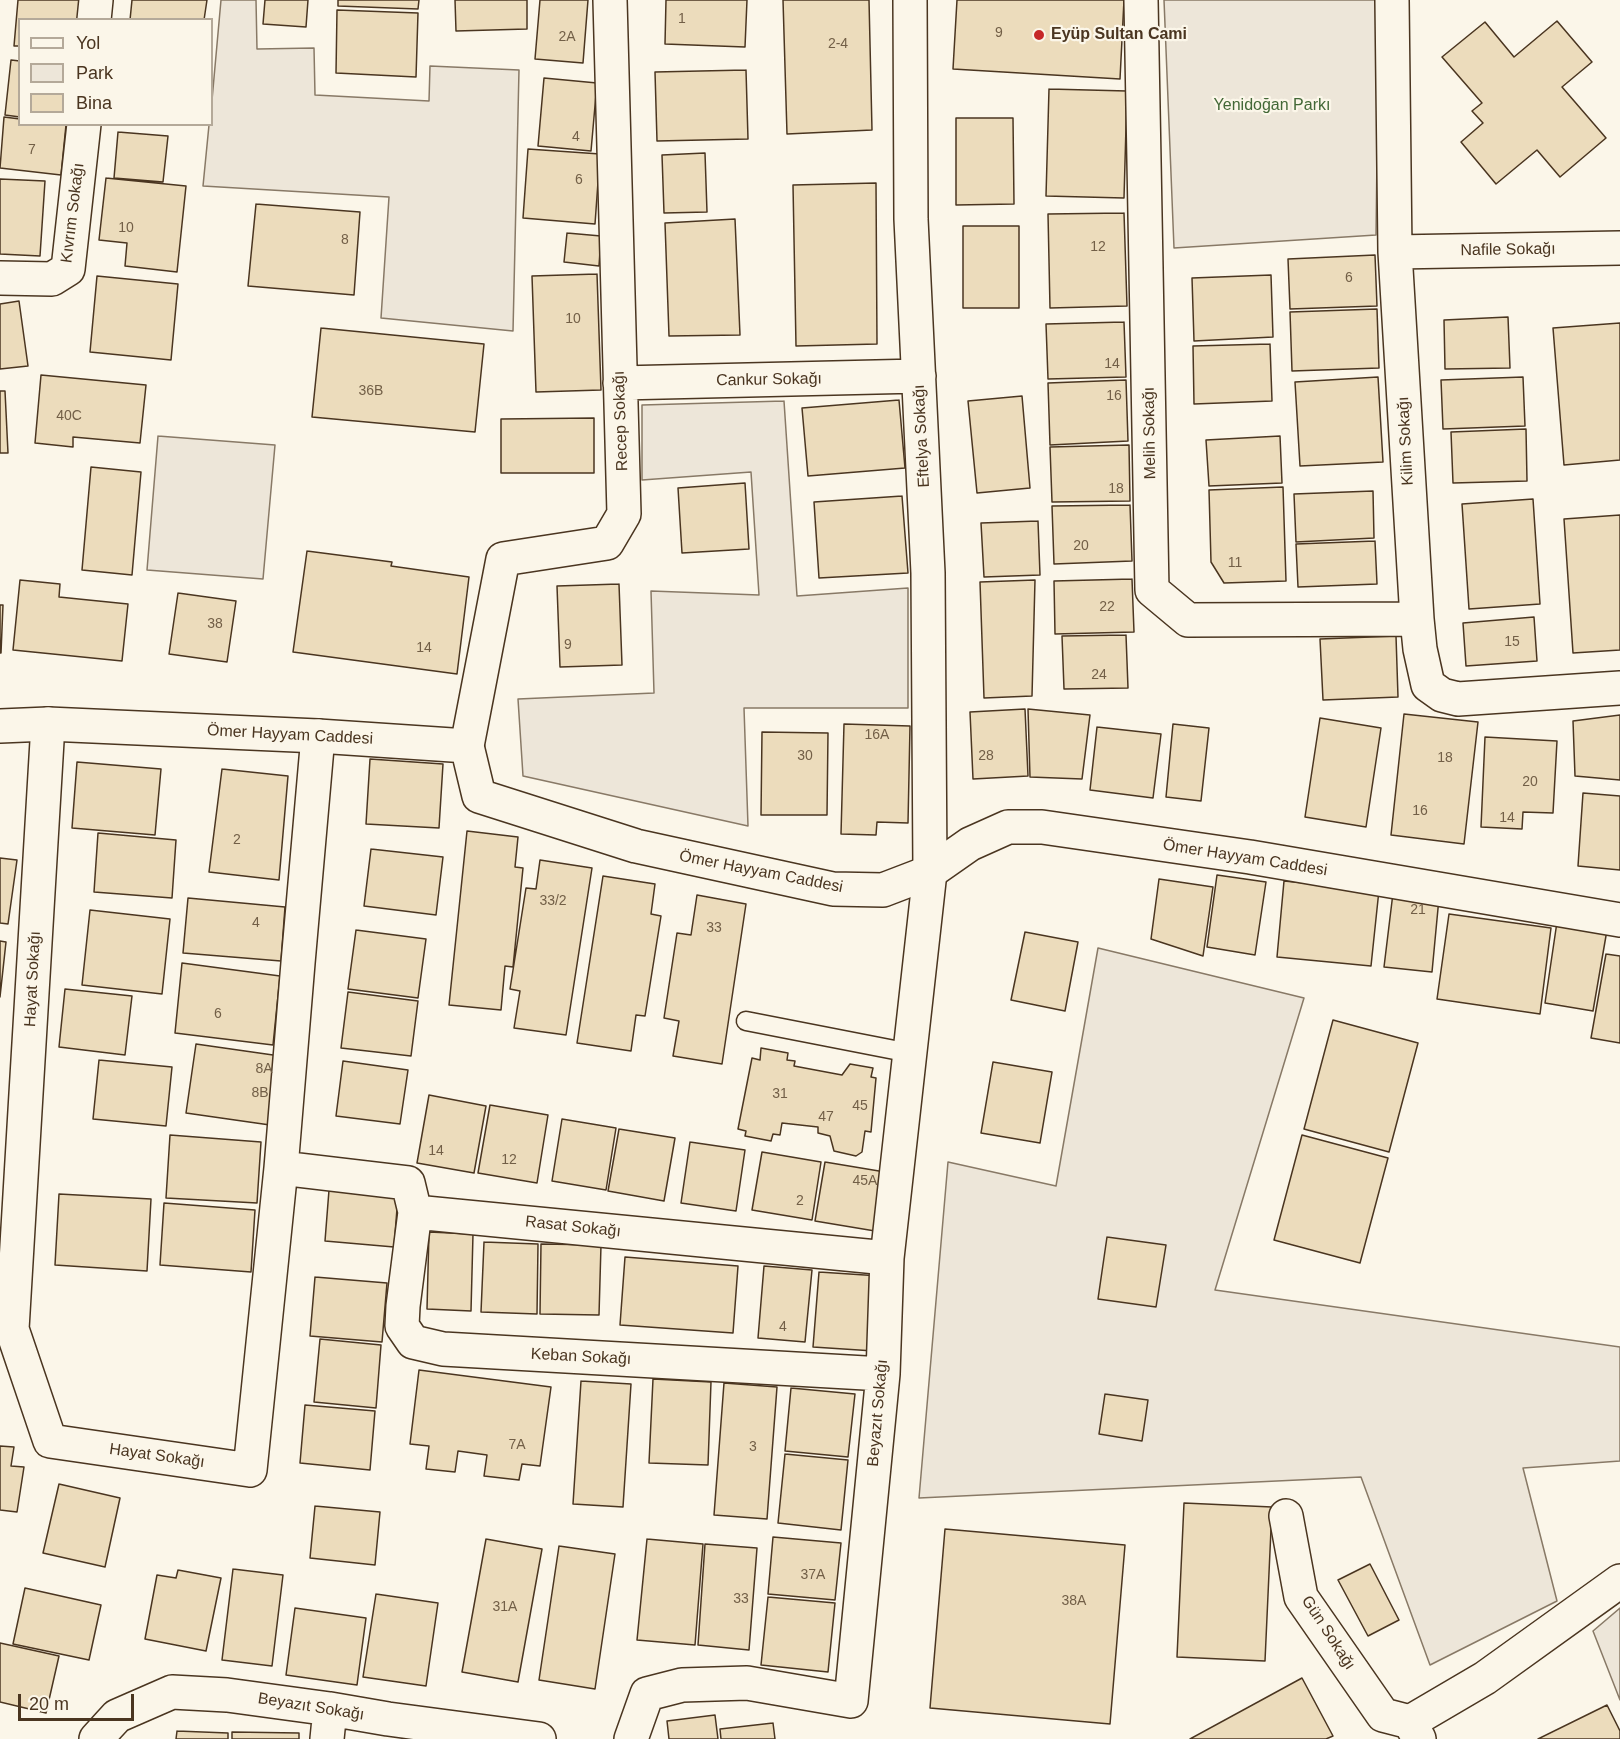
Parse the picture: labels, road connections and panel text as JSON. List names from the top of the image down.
{
  "streets": {
    "street": [
      "Kıvrım Sokağı",
      "Nafile Sokağı",
      "Cankur Sokağı",
      "Recep Sokağı",
      "Melih Sokağı",
      "Eftelya Sokağı",
      "Kilim Sokağı",
      "Ömer Hayyam Caddesi",
      "Hayat Sokağı",
      "Rasat Sokağı",
      "Keban Sokağı",
      "Beyazıt Sokağı",
      "Gün Sokağı"
    ]
  },
  "crossings": [
    ["Nafile Sokağı", "Kilim Sokağı"],
    ["Cankur Sokağı", "Recep Sokağı"],
    ["Cankur Sokağı", "Eftelya Sokağı"],
    ["Recep Sokağı", "Ömer Hayyam Caddesi"],
    ["Melih Sokağı", "Kilim Sokağı"],
    ["Eftelya Sokağı", "Ömer Hayyam Caddesi"],
    ["Eftelya Sokağı", "Beyazıt Sokağı"],
    ["Ömer Hayyam Caddesi", "Hayat Sokağı"],
    ["Ömer Hayyam Caddesi", "Beyazıt Sokağı"],
    ["Rasat Sokağı", "Keban Sokağı"],
    ["Rasat Sokağı", "Beyazıt Sokağı"],
    ["Keban Sokağı", "Beyazıt Sokağı"]
  ],
  "parks": ["Yenidoğan Parkı"],
  "places": ["Eyüp Sultan Cami"],
  "house_numbers": [
    "1",
    "9",
    "2A",
    "2-4",
    "4",
    "7",
    "6",
    "10",
    "8",
    "12",
    "6",
    "10",
    "14",
    "36B",
    "16",
    "40C",
    "18",
    "20",
    "11",
    "22",
    "38",
    "15",
    "9",
    "14",
    "24",
    "16A",
    "30",
    "28",
    "18",
    "20",
    "16",
    "14",
    "2",
    "33/2",
    "21",
    "4",
    "33",
    "6",
    "8A",
    "8B",
    "31",
    "45",
    "47",
    "14",
    "12",
    "45A",
    "2",
    "4",
    "7A",
    "3",
    "37A",
    "33",
    "38A",
    "31A"
  ],
  "legend": ["Yol", "Park", "Bina"],
  "scale_bar": "20 m"
}
